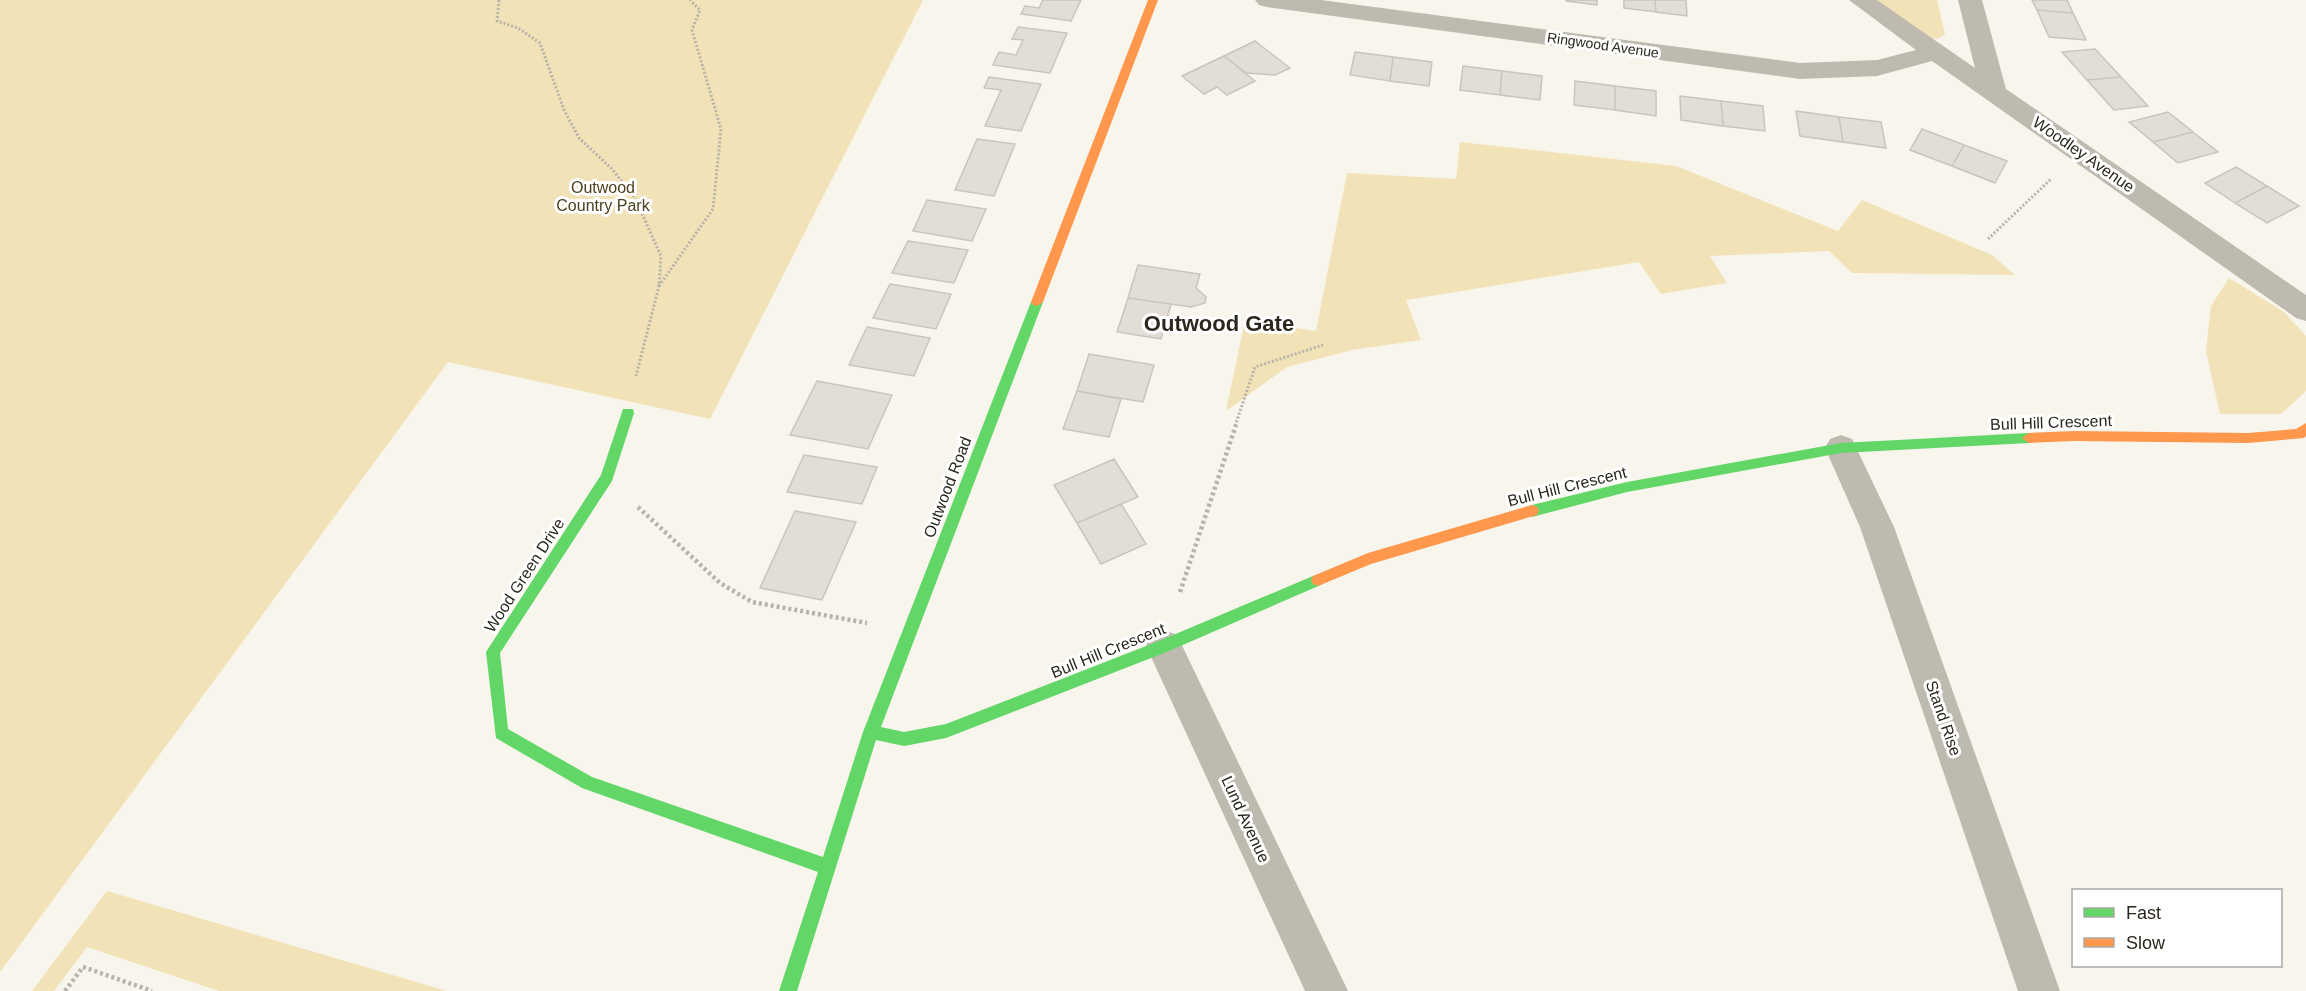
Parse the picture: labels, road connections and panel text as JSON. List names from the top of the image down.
{
  "streets": {
    "street": [
      "Ringwood Avenue",
      "Woodley Avenue",
      "Bull Hill Crescent",
      "Outwood Road",
      "Wood Green Drive",
      "Stand Rise",
      "Lund Avenue"
    ]
  },
  "crossings": [
    ["Ringwood Avenue", "Woodley Avenue"],
    ["Bull Hill Crescent", "Outwood Road"],
    ["Bull Hill Crescent", "Stand Rise"],
    ["Bull Hill Crescent", "Lund Avenue"],
    ["Outwood Road", "Wood Green Drive"]
  ],
  "districts": ["Outwood Gate"],
  "parks": ["Outwood Country Park"],
  "legend": ["Fast", "Slow"]
}
